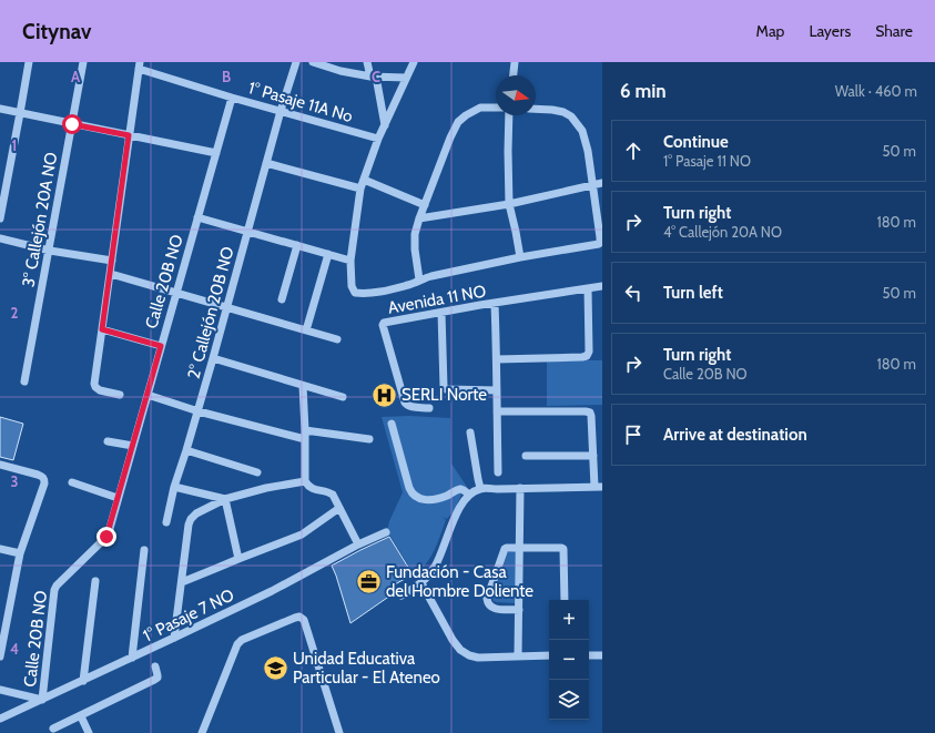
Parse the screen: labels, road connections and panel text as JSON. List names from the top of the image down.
{
  "streets": {
    "street": [
      "1° Pasaje 11A No",
      "3° Callejón 20A NO",
      "Calle 20B NO",
      "Avenida 11 NO",
      "2° Callejón 20B NO",
      "1° Pasaje 7 NO"
    ]
  },
  "crossings": [
    ["1° Pasaje 11A No", "Calle 20B NO"],
    ["1° Pasaje 11A No", "2° Callejón 20B NO"],
    ["Calle 20B NO", "1° Pasaje 7 NO"]
  ],
  "places": {
    "hospital": ["SERLI Norte"],
    "office": ["Fundación - Casa del Hombre Doliente"],
    "school or university": ["Unidad Educativa Particular - El Ateneo"]
  },
  "north": "right",
  "page": {
    "header": "Citynav",
    "nav": ["Map", "Layers", "Share"],
    "heading": ["6 min", "Walk · 460 m"],
    "list": [
      ["Continue", "1° Pasaje 11 NO", "50 m"],
      ["Turn right", "4° Callejón 20A NO", "180 m"],
      ["Turn left", "50 m"],
      ["Turn right", "Calle 20B NO", "180 m"],
      "Arrive at destination"
    ],
    "map_buttons": ["+", "−"]
  },
  "grid": {
    "columns": ["A", "B", "C"],
    "rows": [
      "1",
      "2",
      "3",
      "4"
    ]
  }
}
